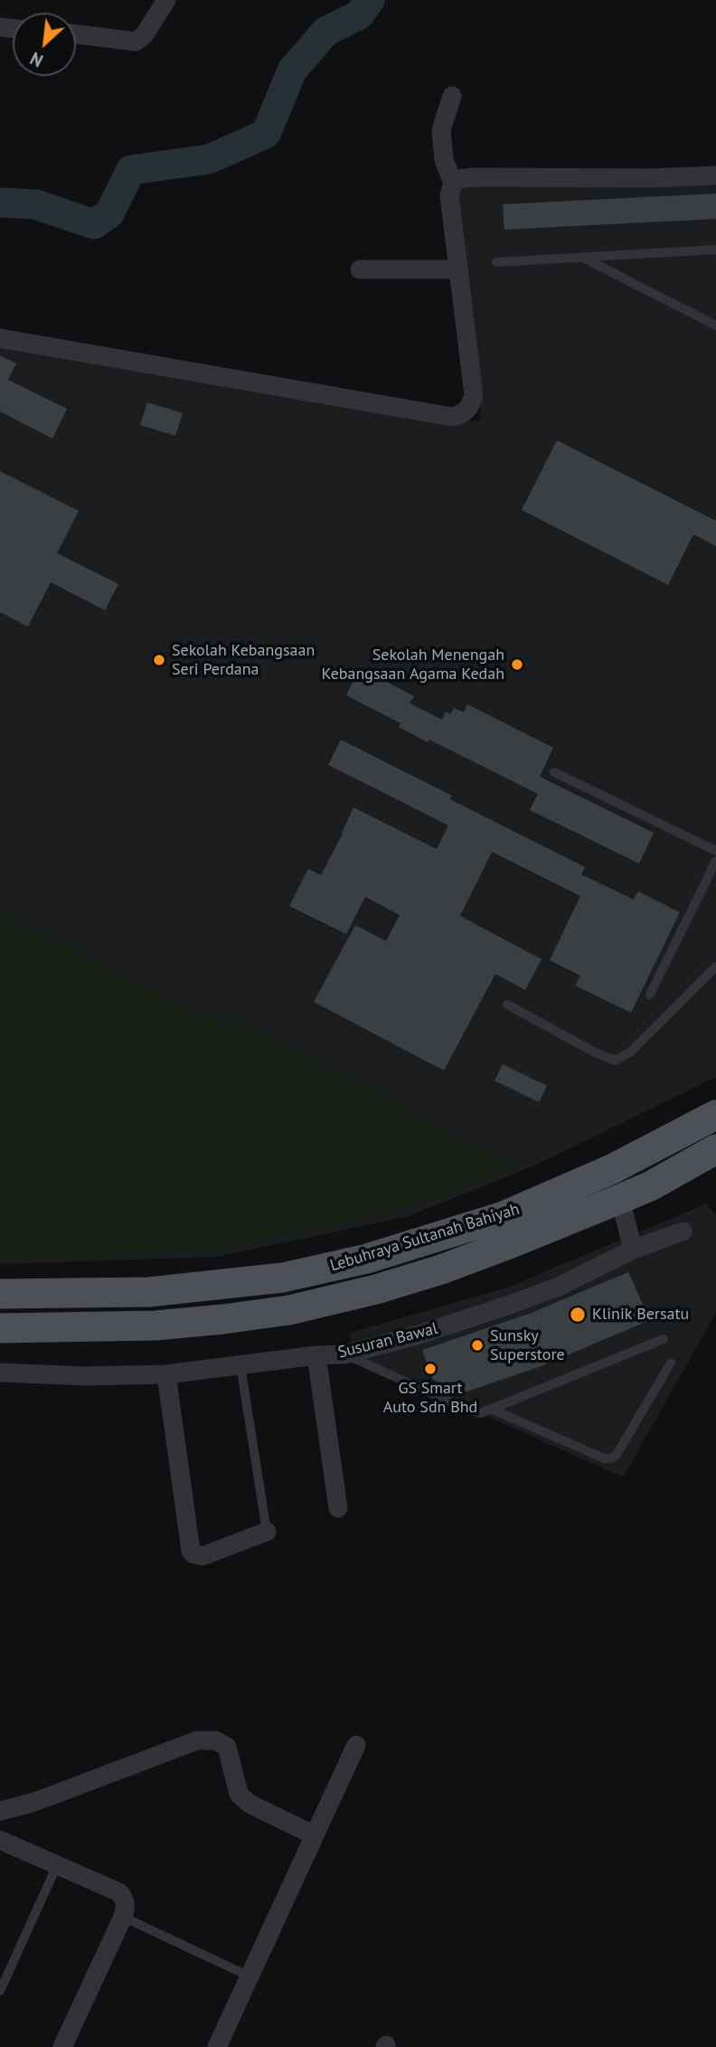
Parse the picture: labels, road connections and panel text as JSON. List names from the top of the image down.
{
  "streets": {
    "main road": ["Lebuhraya Sultanah Bahiyah"],
    "street": ["Susuran Bawal"]
  },
  "places": [
    "Sekolah Kebangsaan Seri Perdana",
    "Sekolah Menengah Kebangsaan Agama Kedah",
    "Klinik Bersatu",
    "Sunsky Superstore",
    "GS Smart Auto Sdn Bhd"
  ],
  "north": "bottom left"
}
